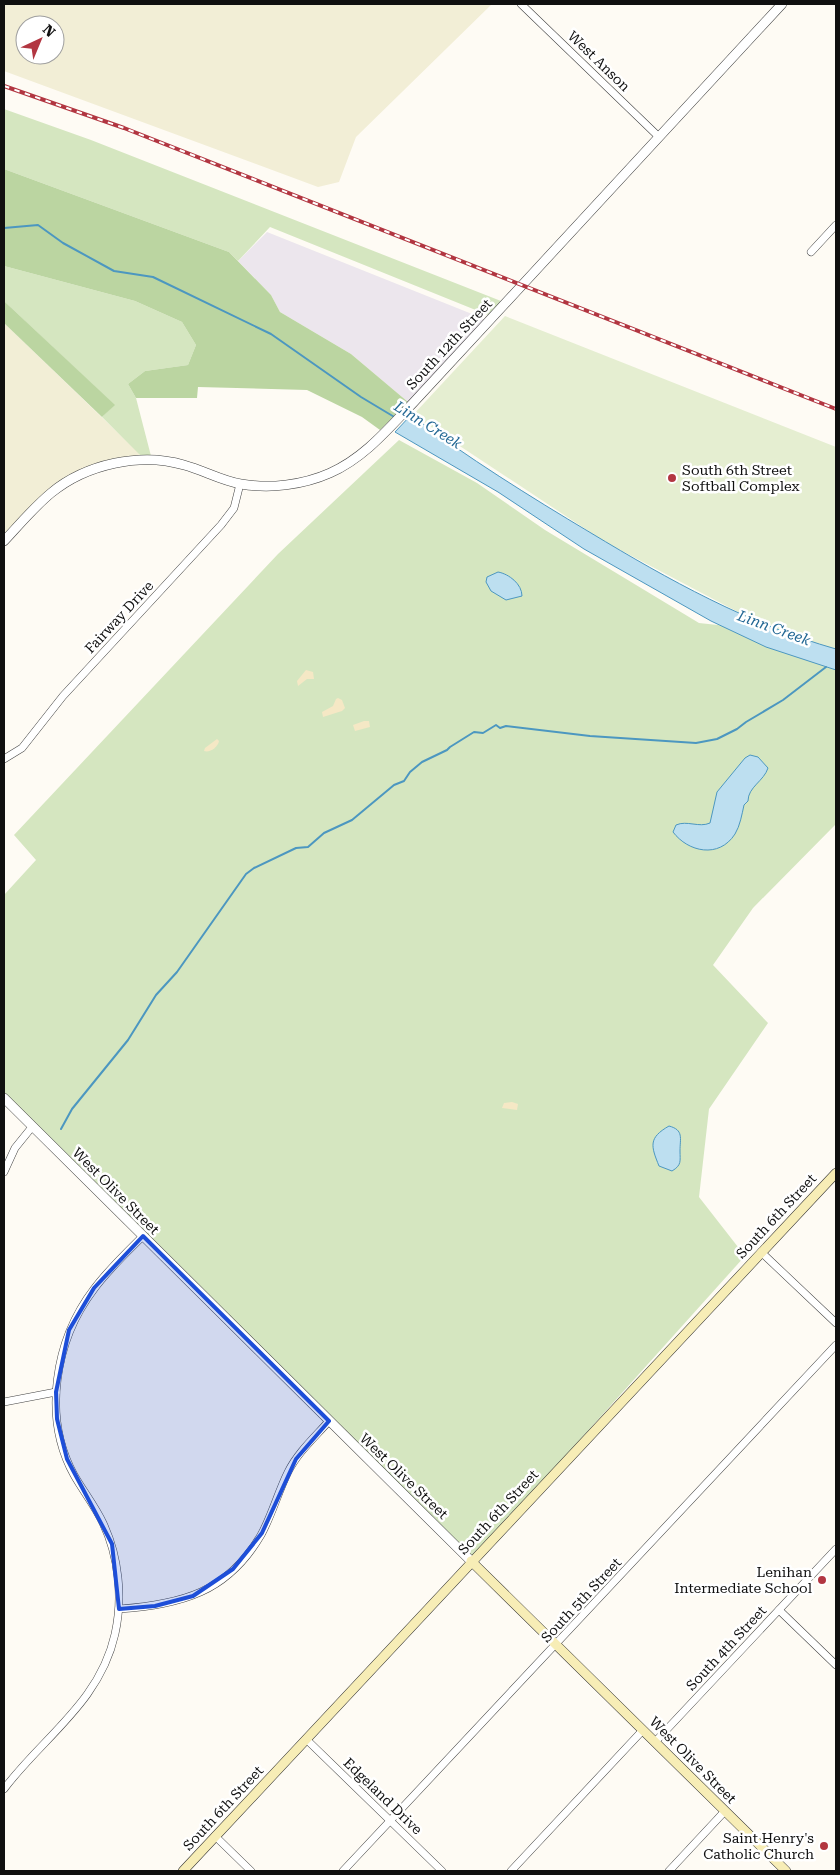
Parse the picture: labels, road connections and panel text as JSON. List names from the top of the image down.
{
  "streets": {
    "main road": ["West Olive Street", "South 6th Street"],
    "street": [
      "West Anson",
      "South 12th Street",
      "Fairway Drive",
      "South 5th Street",
      "South 4th Street",
      "Edgeland Drive"
    ]
  },
  "crossings": [
    ["West Anson", "South 12th Street"],
    ["South 12th Street", "Fairway Drive"],
    ["West Olive Street", "South 6th Street"],
    ["West Olive Street", "South 5th Street"],
    ["West Olive Street", "South 4th Street"],
    ["South 6th Street", "Edgeland Drive"],
    ["South 5th Street", "Edgeland Drive"]
  ],
  "water": ["Linn Creek"],
  "places": ["South 6th Street Softball Complex", "Lenihan Intermediate School", "Saint Henry's Catholic Church"],
  "north": "top right"
}
